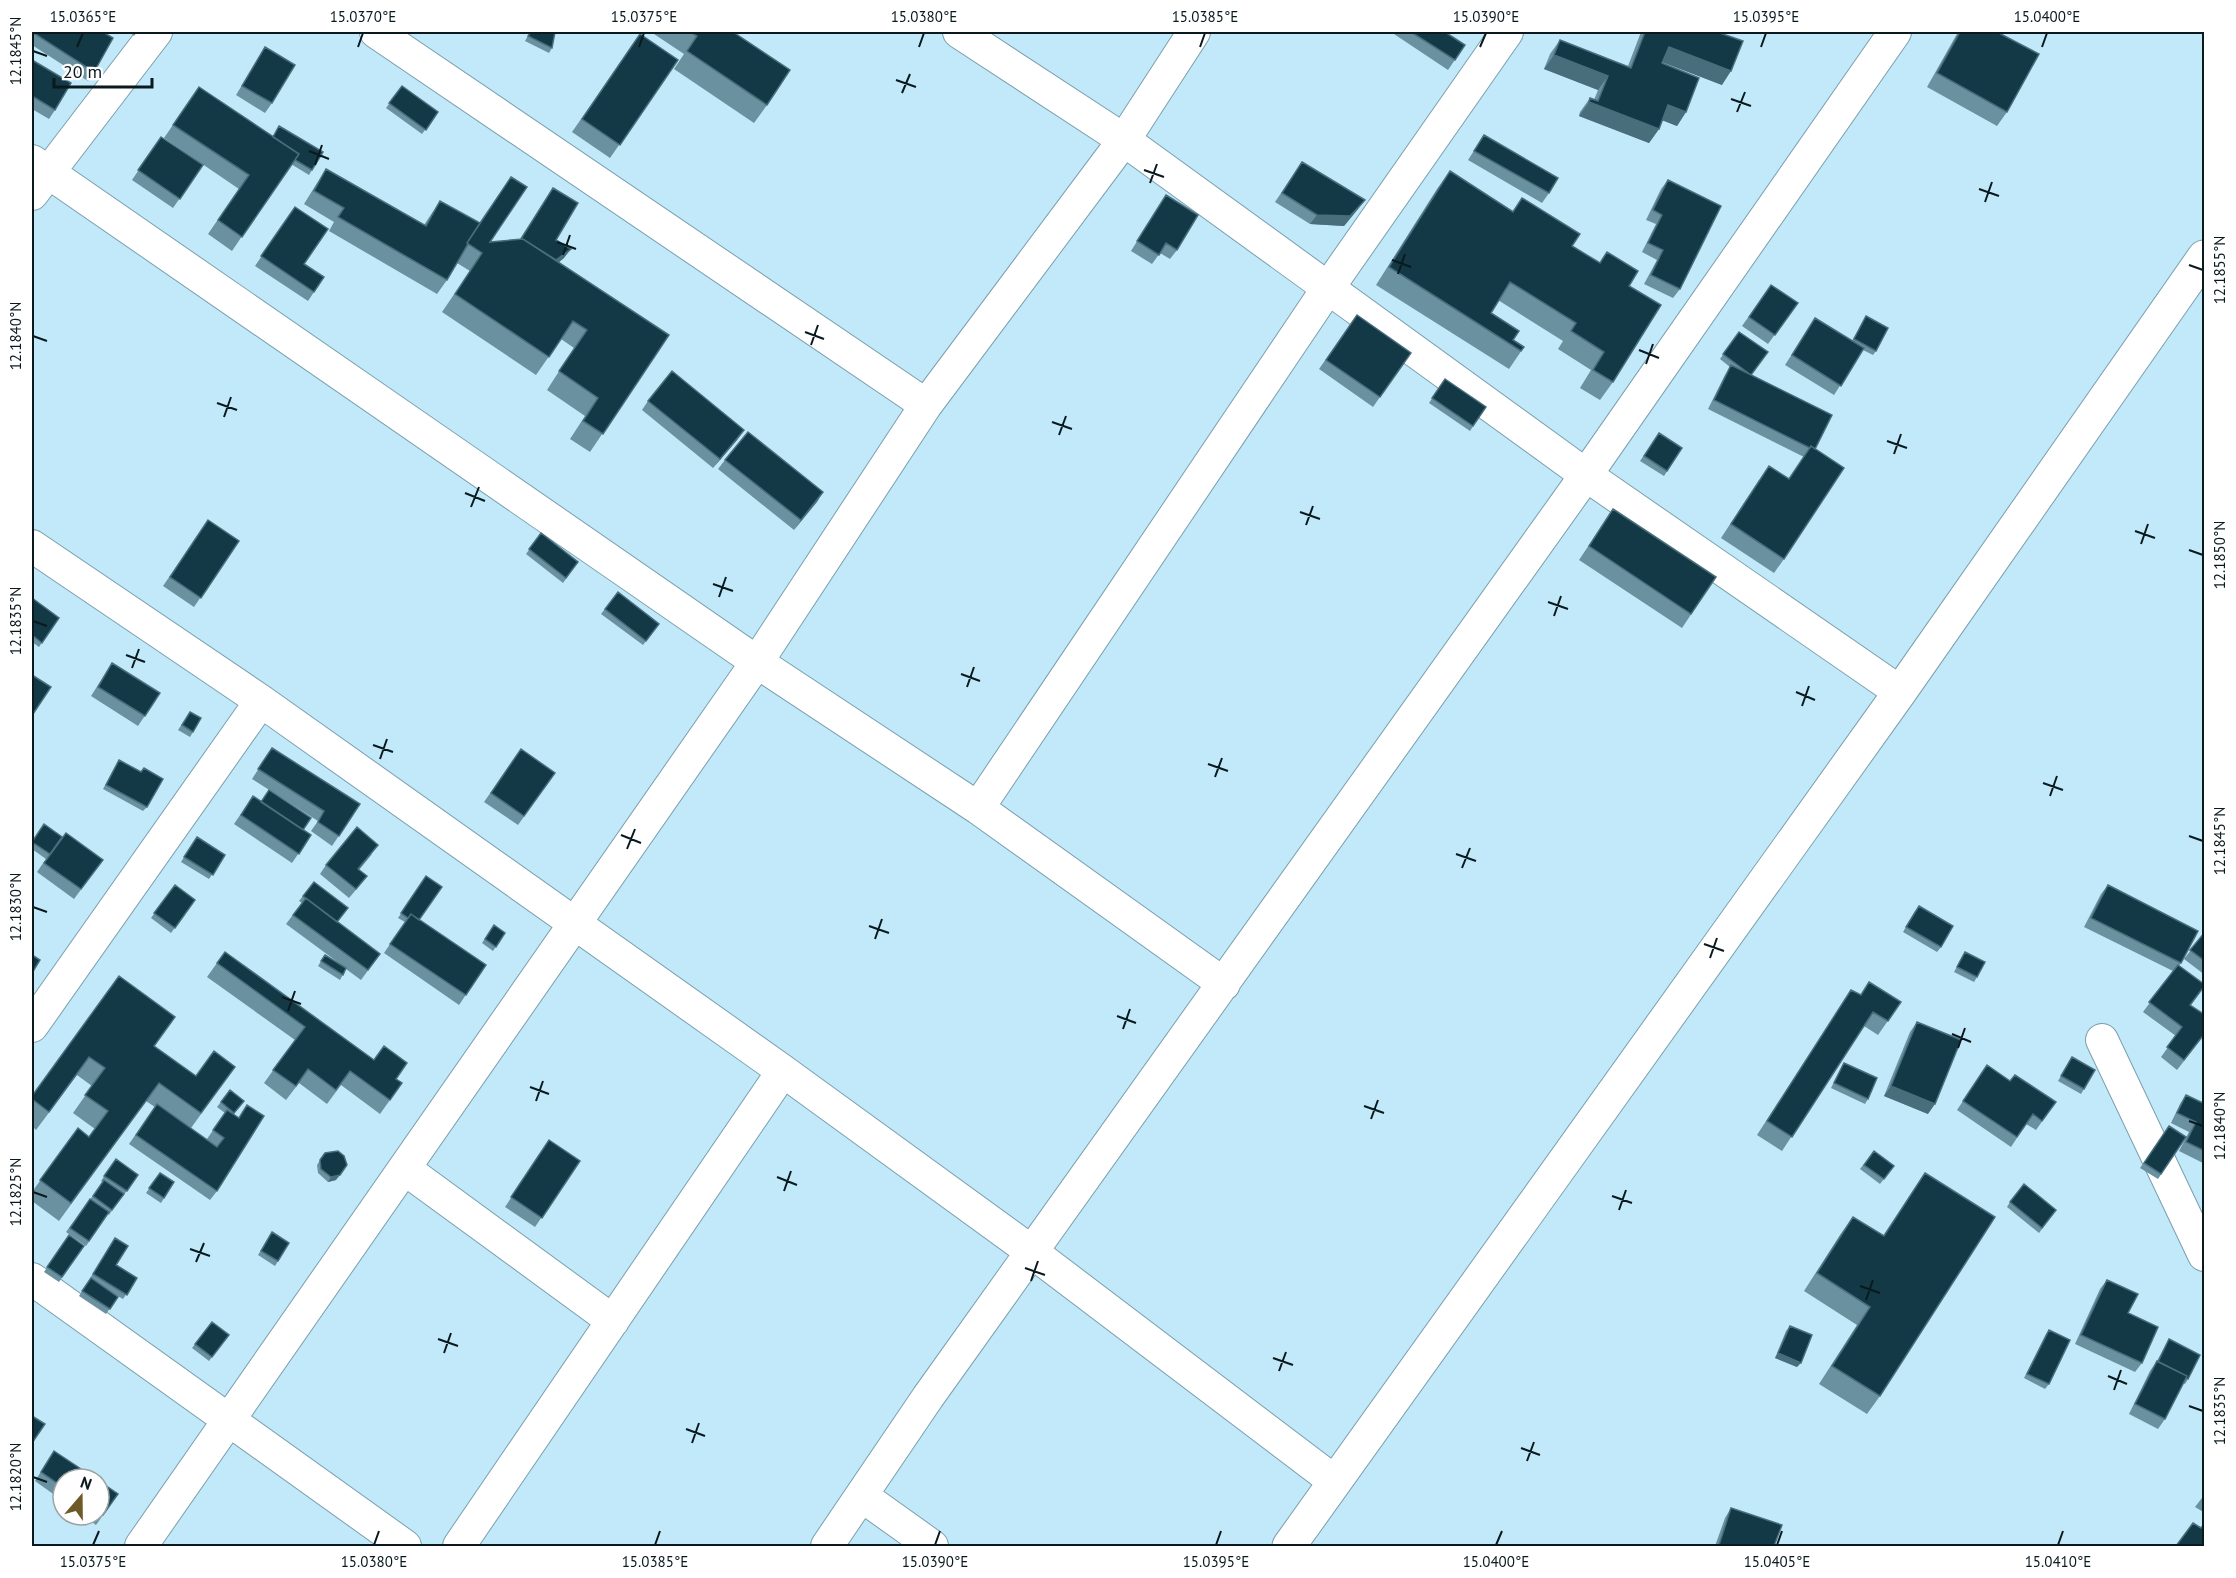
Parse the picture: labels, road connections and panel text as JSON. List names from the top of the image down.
{
  "scale_bar": "20 m",
  "north": "top",
  "coordinates": [
    "15.0365°E",
    "15.0370°E",
    "15.0375°E",
    "15.0380°E",
    "15.0385°E",
    "15.0390°E",
    "15.0395°E",
    "15.0400°E",
    "12.1845°N",
    "12.1855°N",
    "12.1840°N",
    "12.1850°N",
    "12.1835°N",
    "12.1830°N",
    "12.1825°N",
    "12.1820°N",
    "15.0405°E",
    "15.0410°E"
  ]
}
